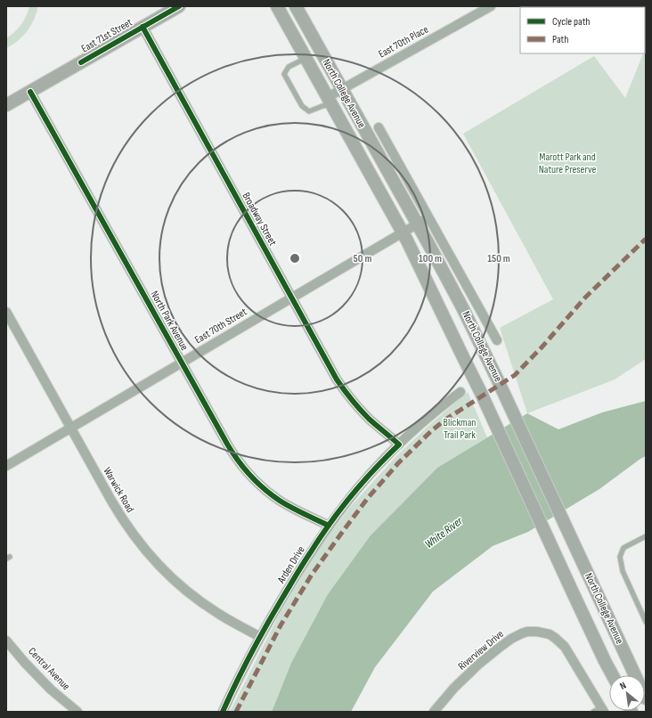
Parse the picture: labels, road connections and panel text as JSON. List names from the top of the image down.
{
  "streets": {
    "main road": ["East 71st Street", "North College Avenue"],
    "street": [
      "East 70th Place",
      "Broadway Street",
      "North Park Avenue",
      "East 70th Street",
      "Warwick Road",
      "Arden Drive",
      "Riverview Drive",
      "Central Avenue"
    ]
  },
  "crossings": [
    ["East 71st Street", "Broadway Street"],
    ["East 71st Street", "North Park Avenue"],
    ["East 70th Place", "North College Avenue"],
    ["North College Avenue", "East 70th Street"],
    ["Broadway Street", "East 70th Street"],
    ["Broadway Street", "Arden Drive"],
    ["North Park Avenue", "East 70th Street"],
    ["North Park Avenue", "Arden Drive"],
    ["East 70th Street", "Warwick Road"],
    ["Warwick Road", "Arden Drive"]
  ],
  "water": ["White River"],
  "parks": ["Marott Park and Nature Preserve", "Blickman Trail Park"],
  "legend": ["Cycle path", "Path"],
  "north": "top left",
  "rings": ["50 m", "100 m", "150 m"]
}
